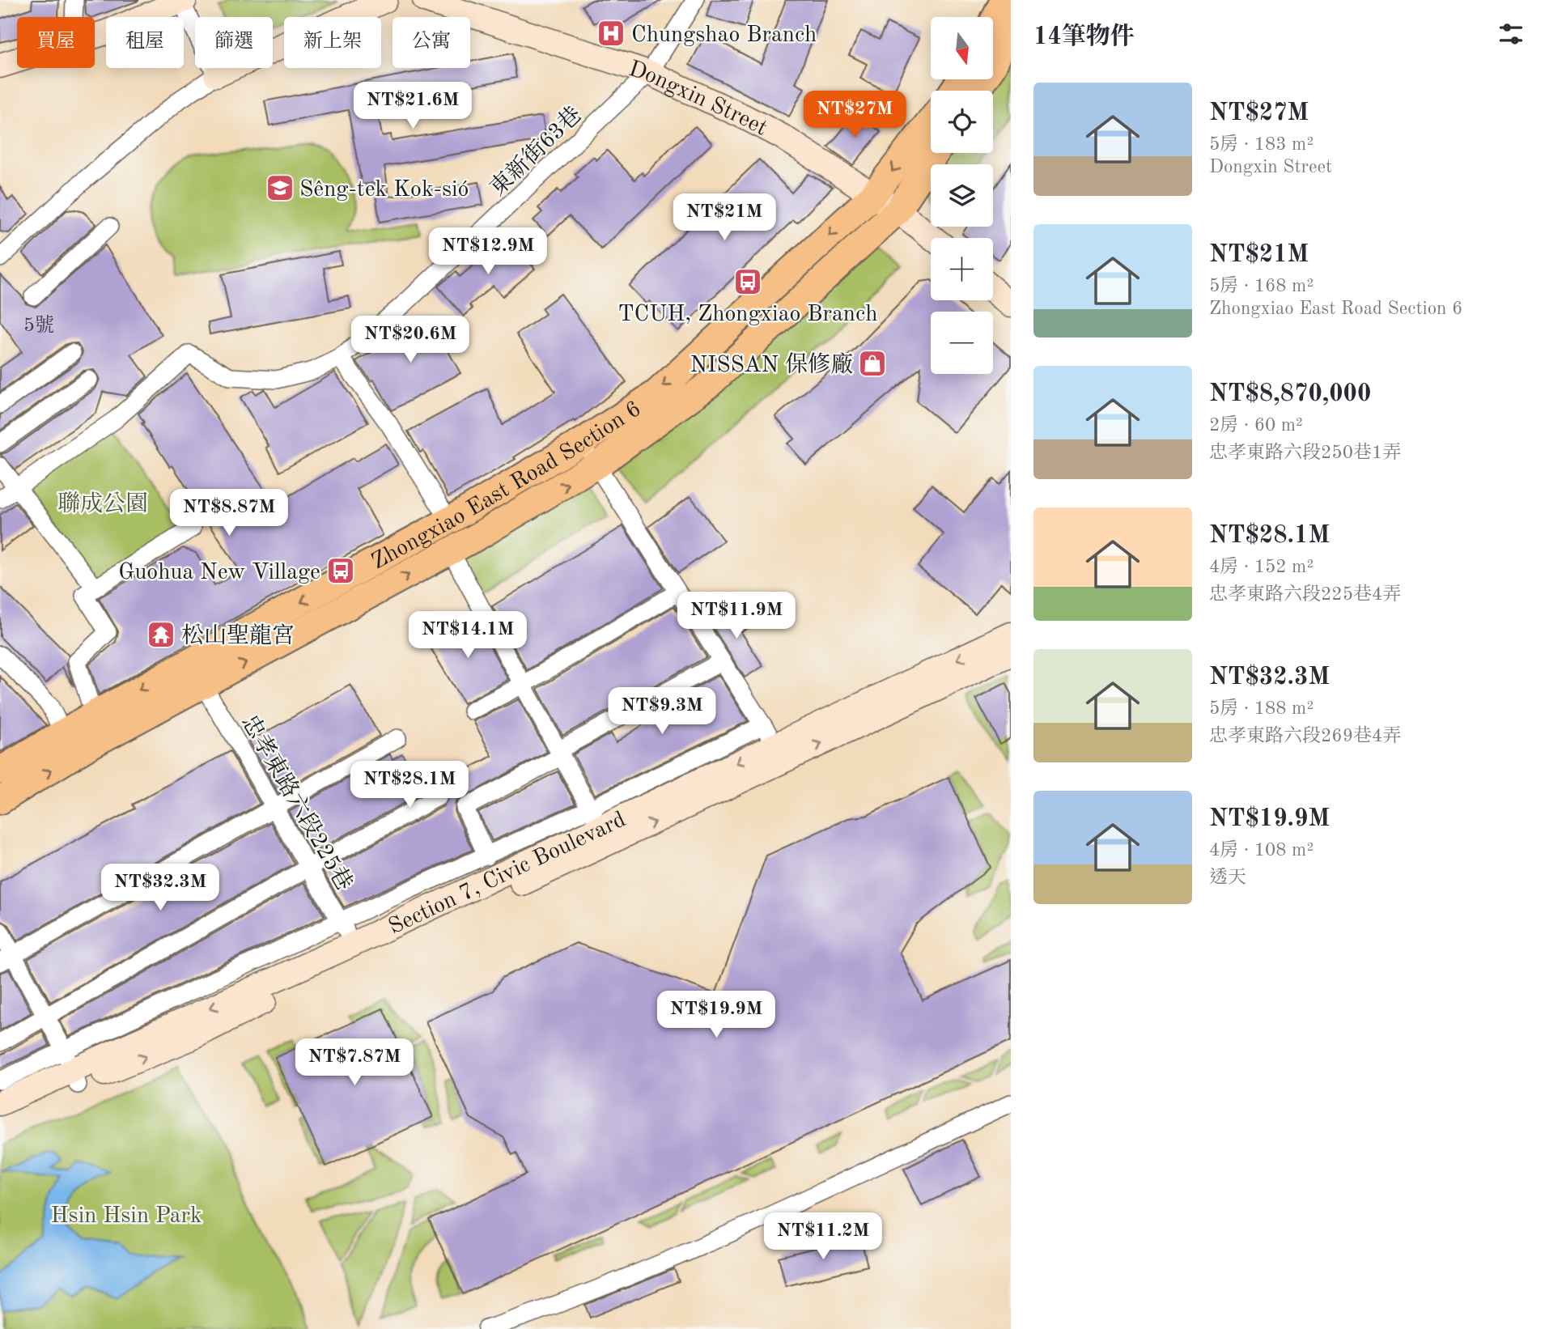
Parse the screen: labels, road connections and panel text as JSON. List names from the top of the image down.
{
  "streets": {
    "main road": ["Zhongxiao East Road Section 6"],
    "street": [
      "Dongxin Street",
      "東新街63巷",
      "忠孝東路六段225巷",
      "Section 7, Civic Boulevard"
    ]
  },
  "crossings": [
    ["Dongxin Street", "東新街63巷"],
    ["Dongxin Street", "Zhongxiao East Road Section 6"],
    ["Zhongxiao East Road Section 6", "忠孝東路六段225巷"],
    ["忠孝東路六段225巷", "Section 7, Civic Boulevard"]
  ],
  "parks": ["聯成公園", "Hsin Hsin Park"],
  "places": {
    "hospital": ["Chungshao Branch"],
    "school or university": ["Sêng-tek Kok-sió"],
    "bus stop": ["TCUH, Zhongxiao Branch", "Guohua New Village"],
    "shop": ["NISSAN 保修廠"],
    "temple": ["松山聖龍宮"]
  },
  "house_numbers": ["5號"],
  "north": "bottom",
  "page": {
    "heading": "14筆物件",
    "map_buttons": ["+", "−"],
    "chip": [
      "買屋",
      "租屋",
      "篩選",
      "新上架",
      "公寓"
    ],
    "list": [
      {
        "name": "NT$27M",
        "note": "5房 · 183 m² · Dongxin Street"
      },
      {
        "name": "NT$21M",
        "note": "5房 · 168 m² · Zhongxiao East Road Section 6"
      },
      {
        "name": "NT$8,870,000",
        "note": "2房 · 60 m² · 忠孝東路六段250巷1弄"
      },
      {
        "name": "NT$28.1M",
        "note": "4房 · 152 m² · 忠孝東路六段225巷4弄"
      },
      {
        "name": "NT$32.3M",
        "note": "5房 · 188 m² · 忠孝東路六段269巷4弄"
      },
      {
        "name": "NT$19.9M",
        "note": "4房 · 108 m² · 透天"
      }
    ],
    "price": [
      "NT$21.6M",
      "NT$27M",
      "NT$21M",
      "NT$12.9M",
      "NT$20.6M",
      "NT$8.87M",
      "NT$11.9M",
      "NT$14.1M",
      "NT$9.3M",
      "NT$28.1M",
      "NT$32.3M",
      "NT$19.9M",
      "NT$7.87M",
      "NT$11.2M"
    ]
  }
}
